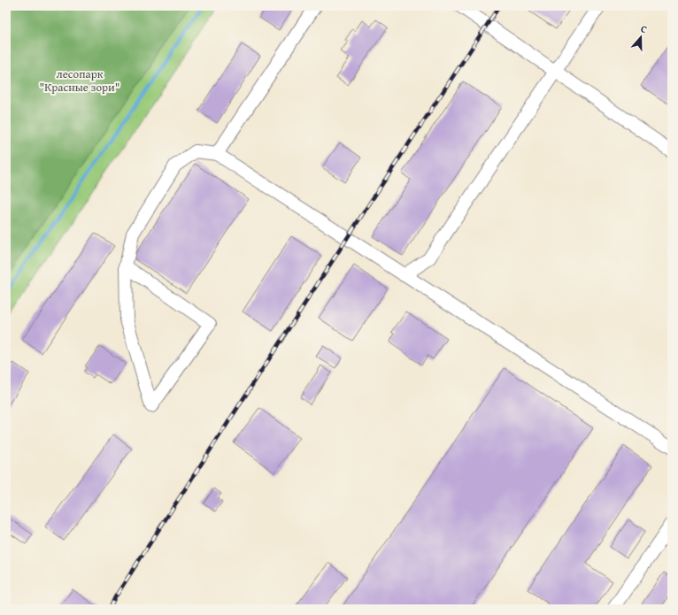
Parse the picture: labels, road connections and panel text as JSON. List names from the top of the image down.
{
  "parks": ["лесопарк \"Красные зори\""],
  "north": "top"
}
